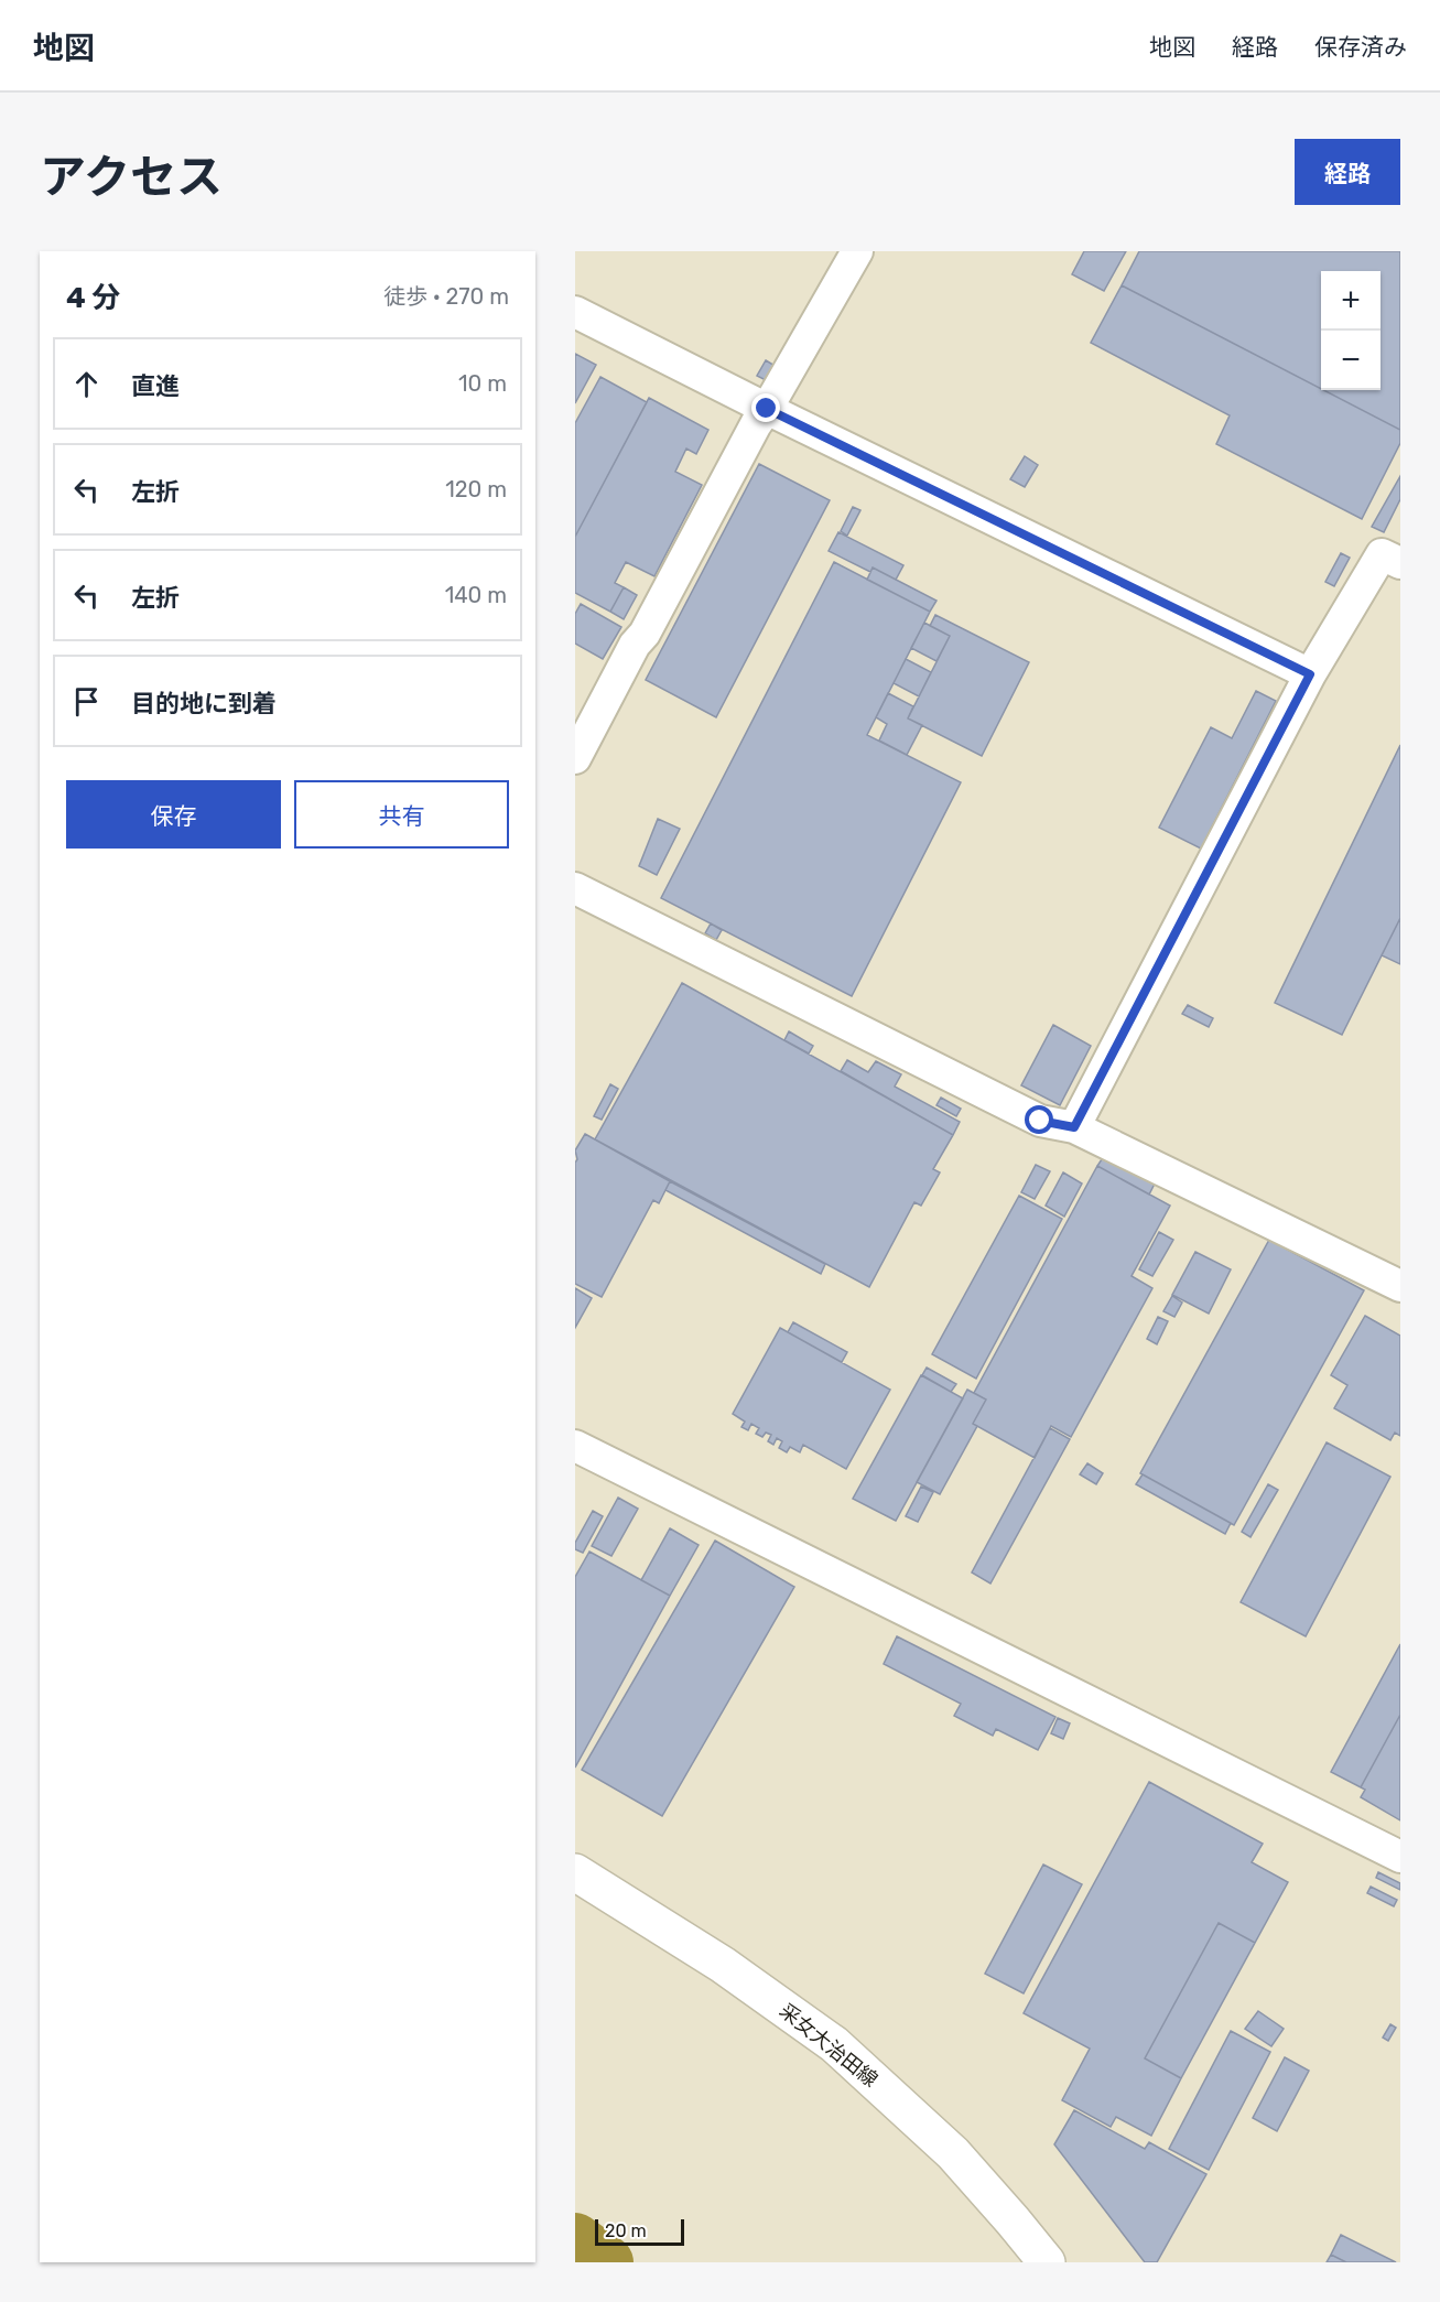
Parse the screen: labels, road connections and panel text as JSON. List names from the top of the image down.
{
  "streets": {
    "main road": ["采女大治田線"]
  },
  "scale_bar": "20 m",
  "page": {
    "header": "地図",
    "nav": ["地図", "経路", "保存済み"],
    "title": "アクセス",
    "buttons": [
      "経路",
      ["保存", "共有"]
    ],
    "heading": ["4 分", "徒歩 · 270 m"],
    "map_buttons": ["+", "−"],
    "list": [
      ["直進", "10 m"],
      ["左折", "120 m"],
      ["左折", "140 m"],
      "目的地に到着"
    ],
    "scale": "20 m"
  }
}
